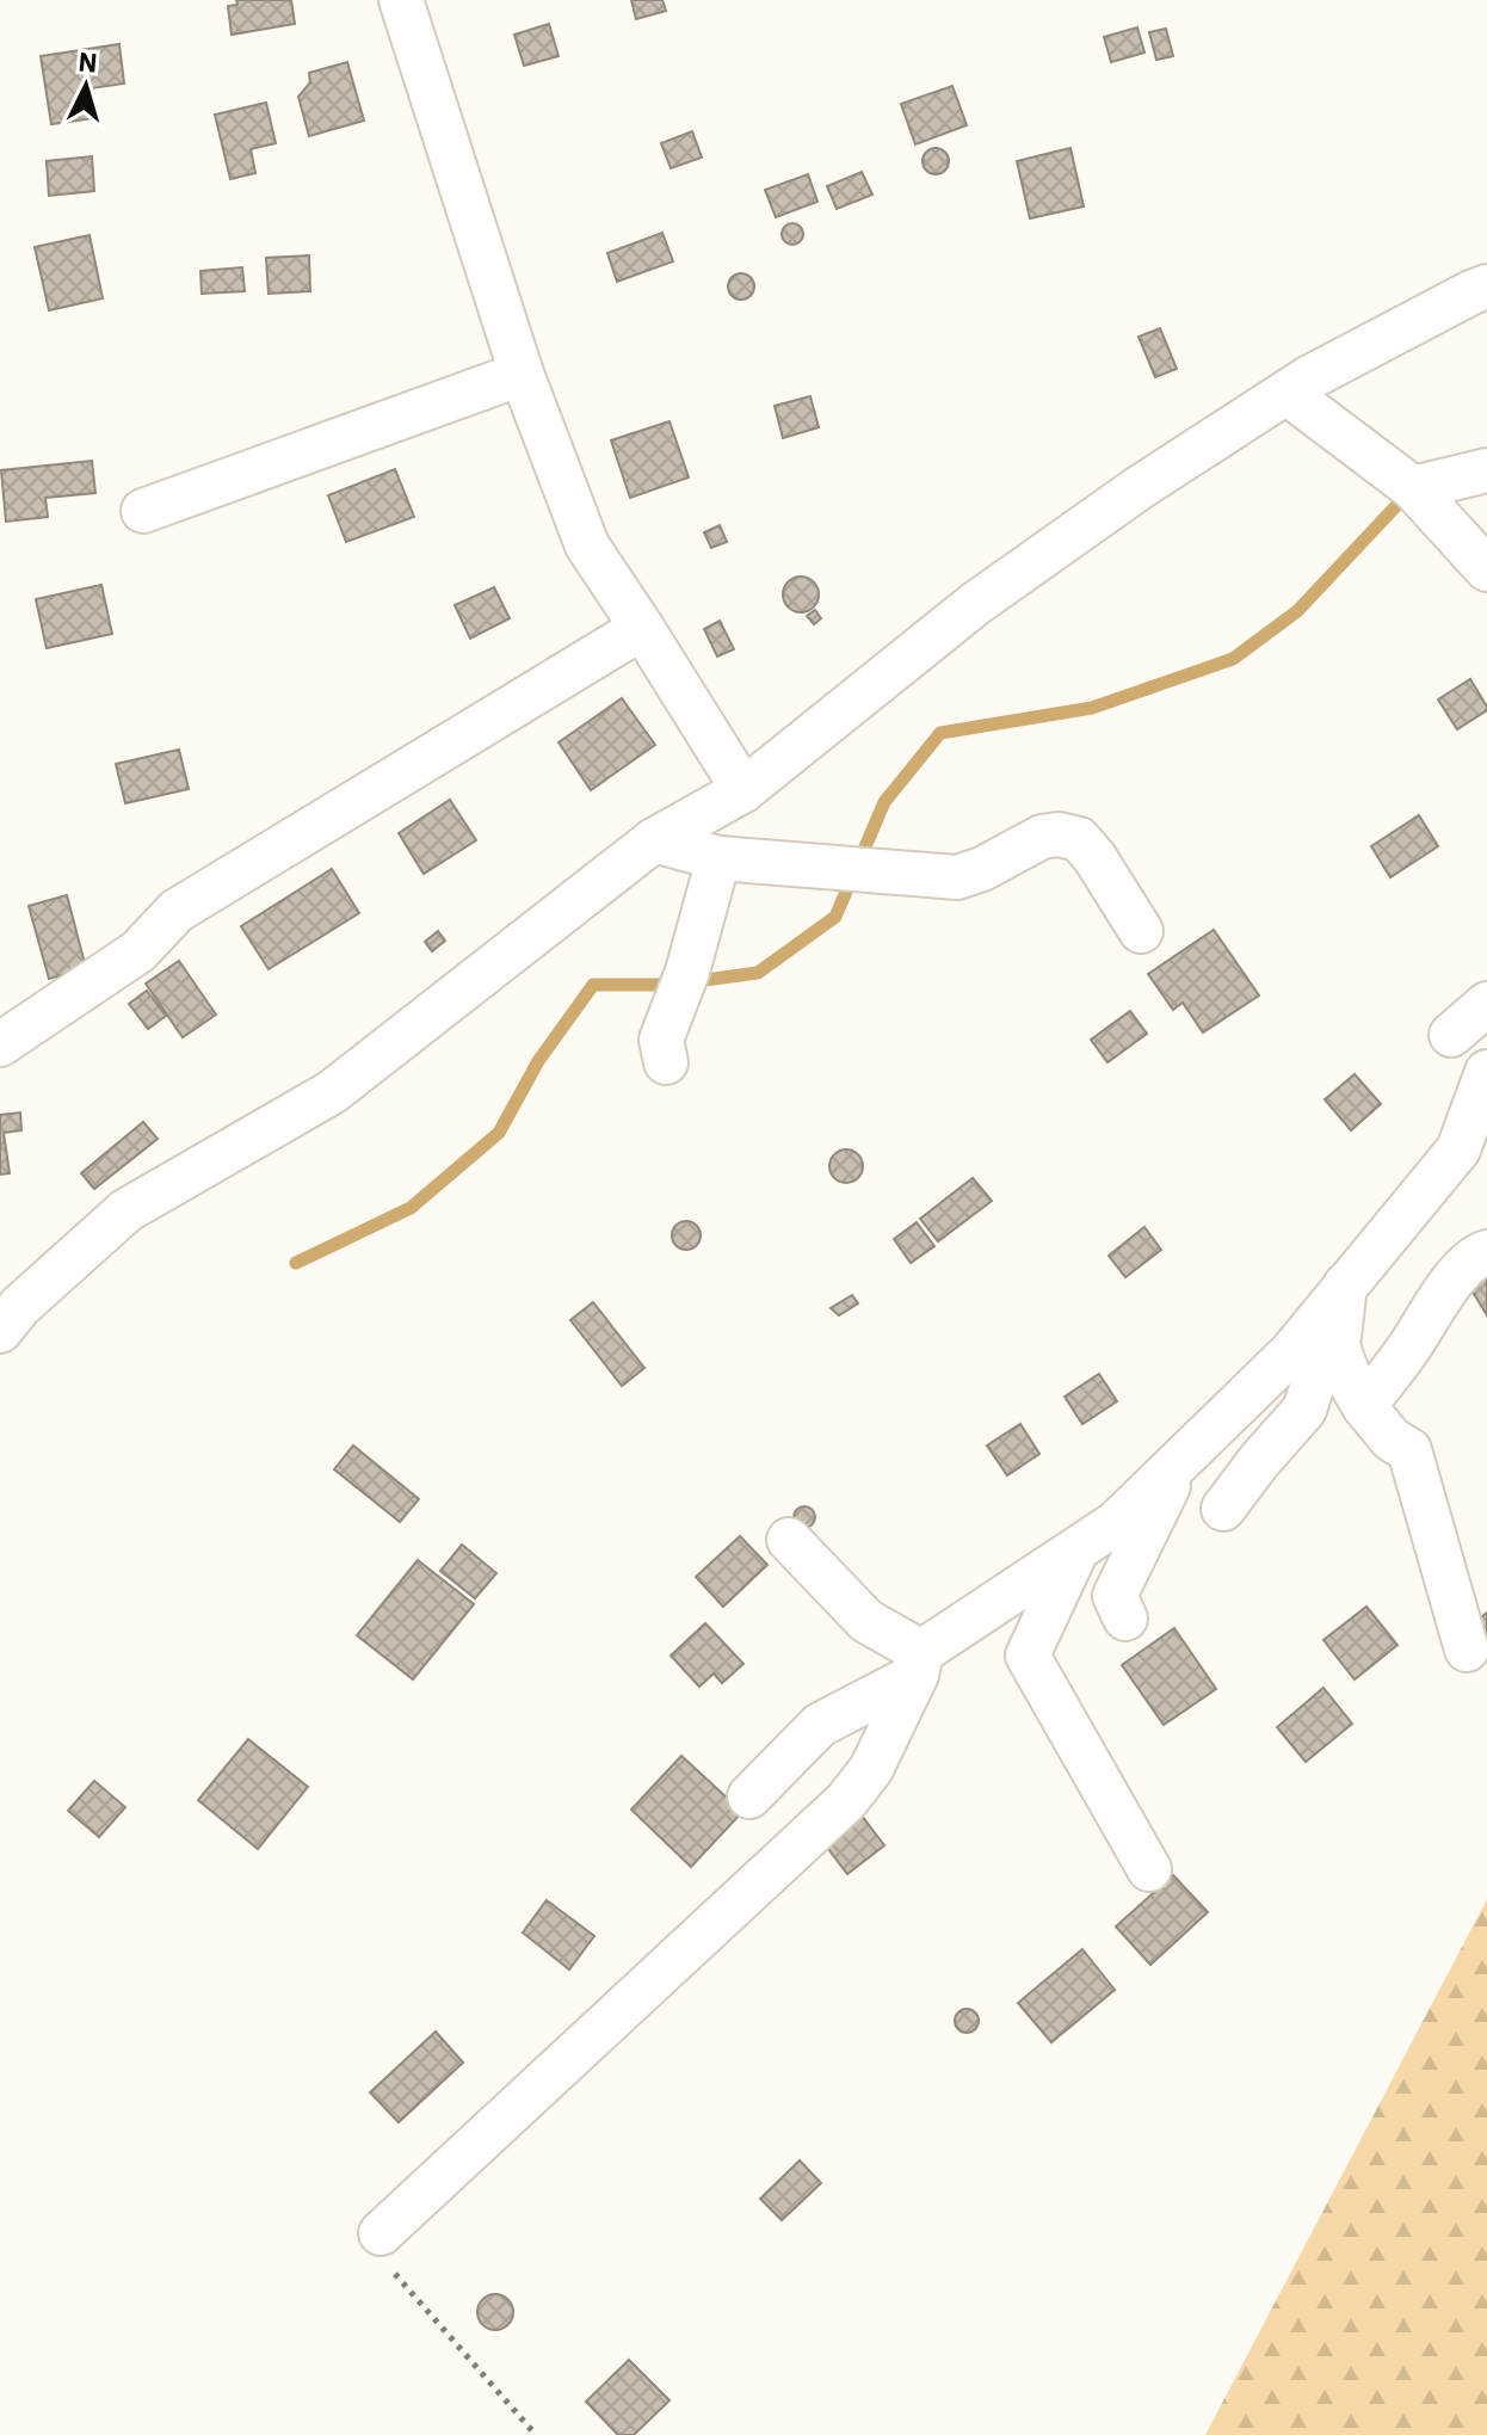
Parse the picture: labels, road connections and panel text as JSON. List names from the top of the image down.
{
  "north": "top"
}
